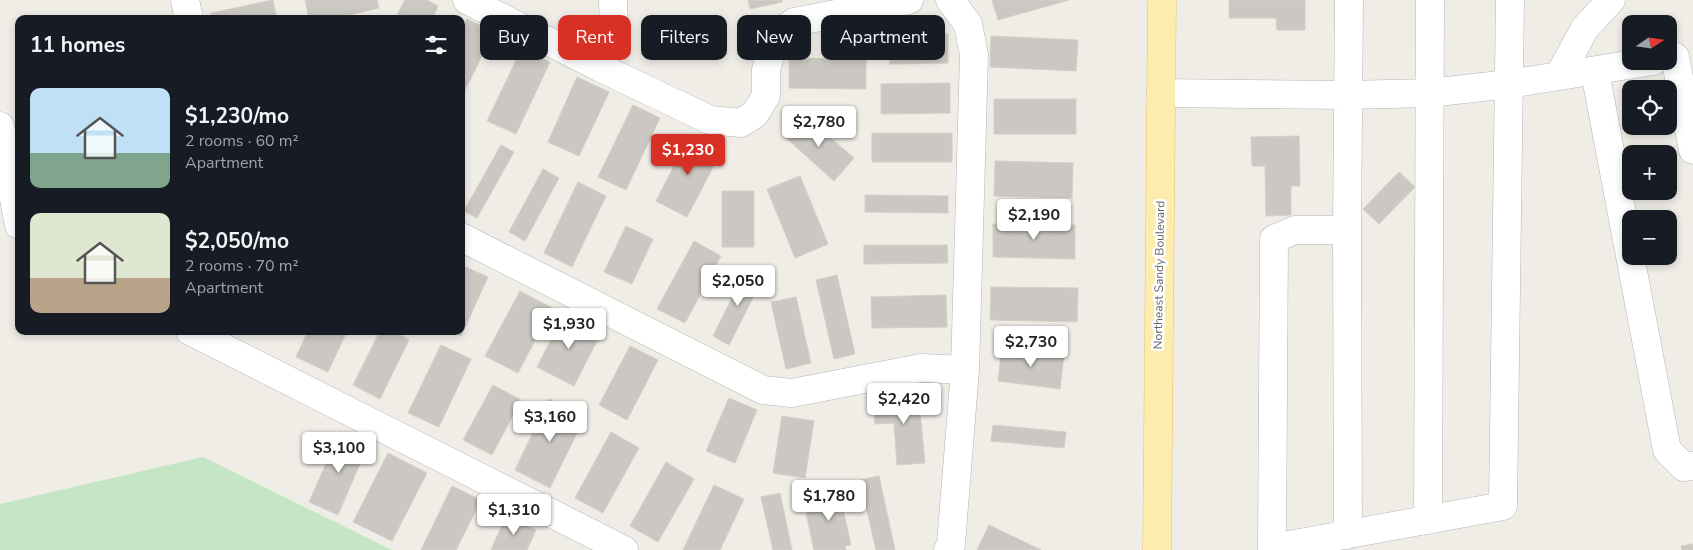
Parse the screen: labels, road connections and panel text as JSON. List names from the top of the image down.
{
  "streets": {
    "main road": ["Northeast Sandy Boulevard"]
  },
  "north": "right",
  "page": {
    "map_buttons": ["+", "−"],
    "chip": [
      "Buy",
      "Rent",
      "Filters",
      "New",
      "Apartment"
    ],
    "heading": "11 homes",
    "list": [
      {
        "name": "$1,230/mo",
        "note": "2 rooms · 60 m² · Apartment"
      },
      {
        "name": "$2,050/mo",
        "note": "2 rooms · 70 m² · Apartment"
      }
    ],
    "price": [
      "$2,780",
      "$1,230",
      "$2,190",
      "$2,050",
      "$1,930",
      "$2,730",
      "$2,420",
      "$3,160",
      "$3,100",
      "$1,780",
      "$1,310"
    ]
  }
}
